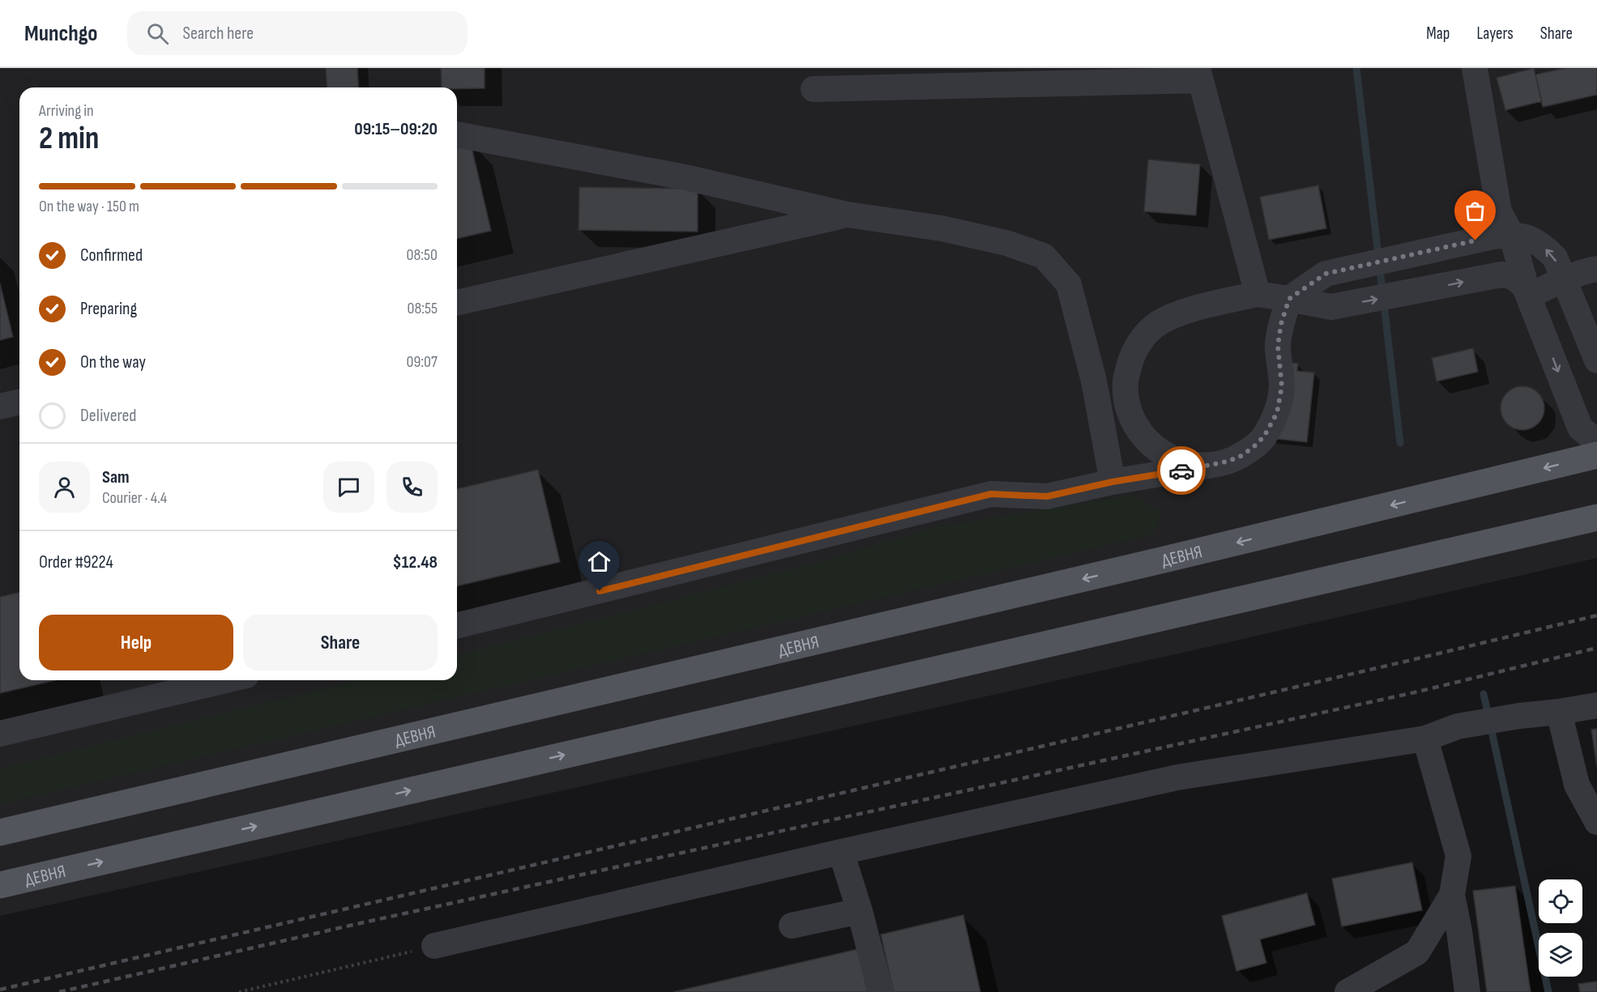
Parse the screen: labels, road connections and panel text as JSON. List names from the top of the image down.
{
  "streets": {
    "main road": ["ДЕВНЯ"]
  },
  "page": {
    "header": "Munchgo",
    "search": "Search here",
    "nav": ["Map", "Layers", "Share"],
    "heading": ["2 min", "Arriving in", "09:15–09:20"],
    "panel": [
      "Sam",
      "Courier · 4.4",
      "Order #9224",
      "$12.48"
    ],
    "bar": "On the way · 150 m",
    "list": [
      ["Confirmed", "08:50"],
      ["Preparing", "08:55"],
      ["On the way", "09:07"],
      "Delivered"
    ],
    "buttons": ["Help", "Share"]
  }
}
